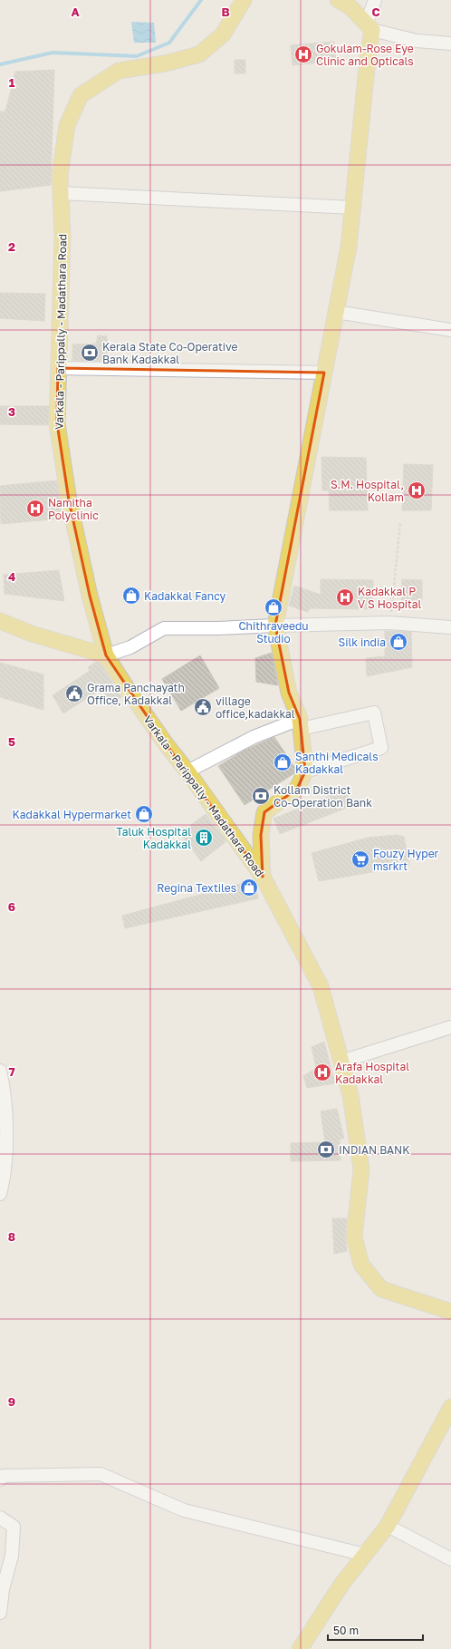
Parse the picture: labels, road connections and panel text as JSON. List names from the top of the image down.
{
  "streets": {
    "main road": ["Varkala - Parippally - Madathara Road"]
  },
  "places": {
    "hospital": [
      "Gokulam-Rose Eye Clinic and Opticals",
      "S.M. Hospital, Kollam",
      "Namitha Polyclinic",
      "Kadakkal P V S Hospital",
      "Arafa Hospital Kadakkal"
    ],
    "bank": ["Kerala State Co-Operative Bank Kadakkal", "Kollam District Co-Operation Bank", "INDIAN BANK"],
    "shop": [
      "Kadakkal Fancy",
      "Chithraveedu Studio",
      "Silk india",
      "Santhi Medicals Kadakkal",
      "Kadakkal Hypermarket",
      "Regina Textiles"
    ],
    "public building": ["Grama Panchayath Office, Kadakkal", "village office,kadakkal"],
    "building": ["Taluk Hospital Kadakkal"],
    "supermarket": ["Fouzy Hyper msrkrt"]
  },
  "scale_bar": "50 m",
  "grid": {
    "columns": ["A", "B", "C"],
    "rows": [
      "1",
      "2",
      "3",
      "4",
      "5",
      "6",
      "7",
      "8",
      "9"
    ]
  }
}
